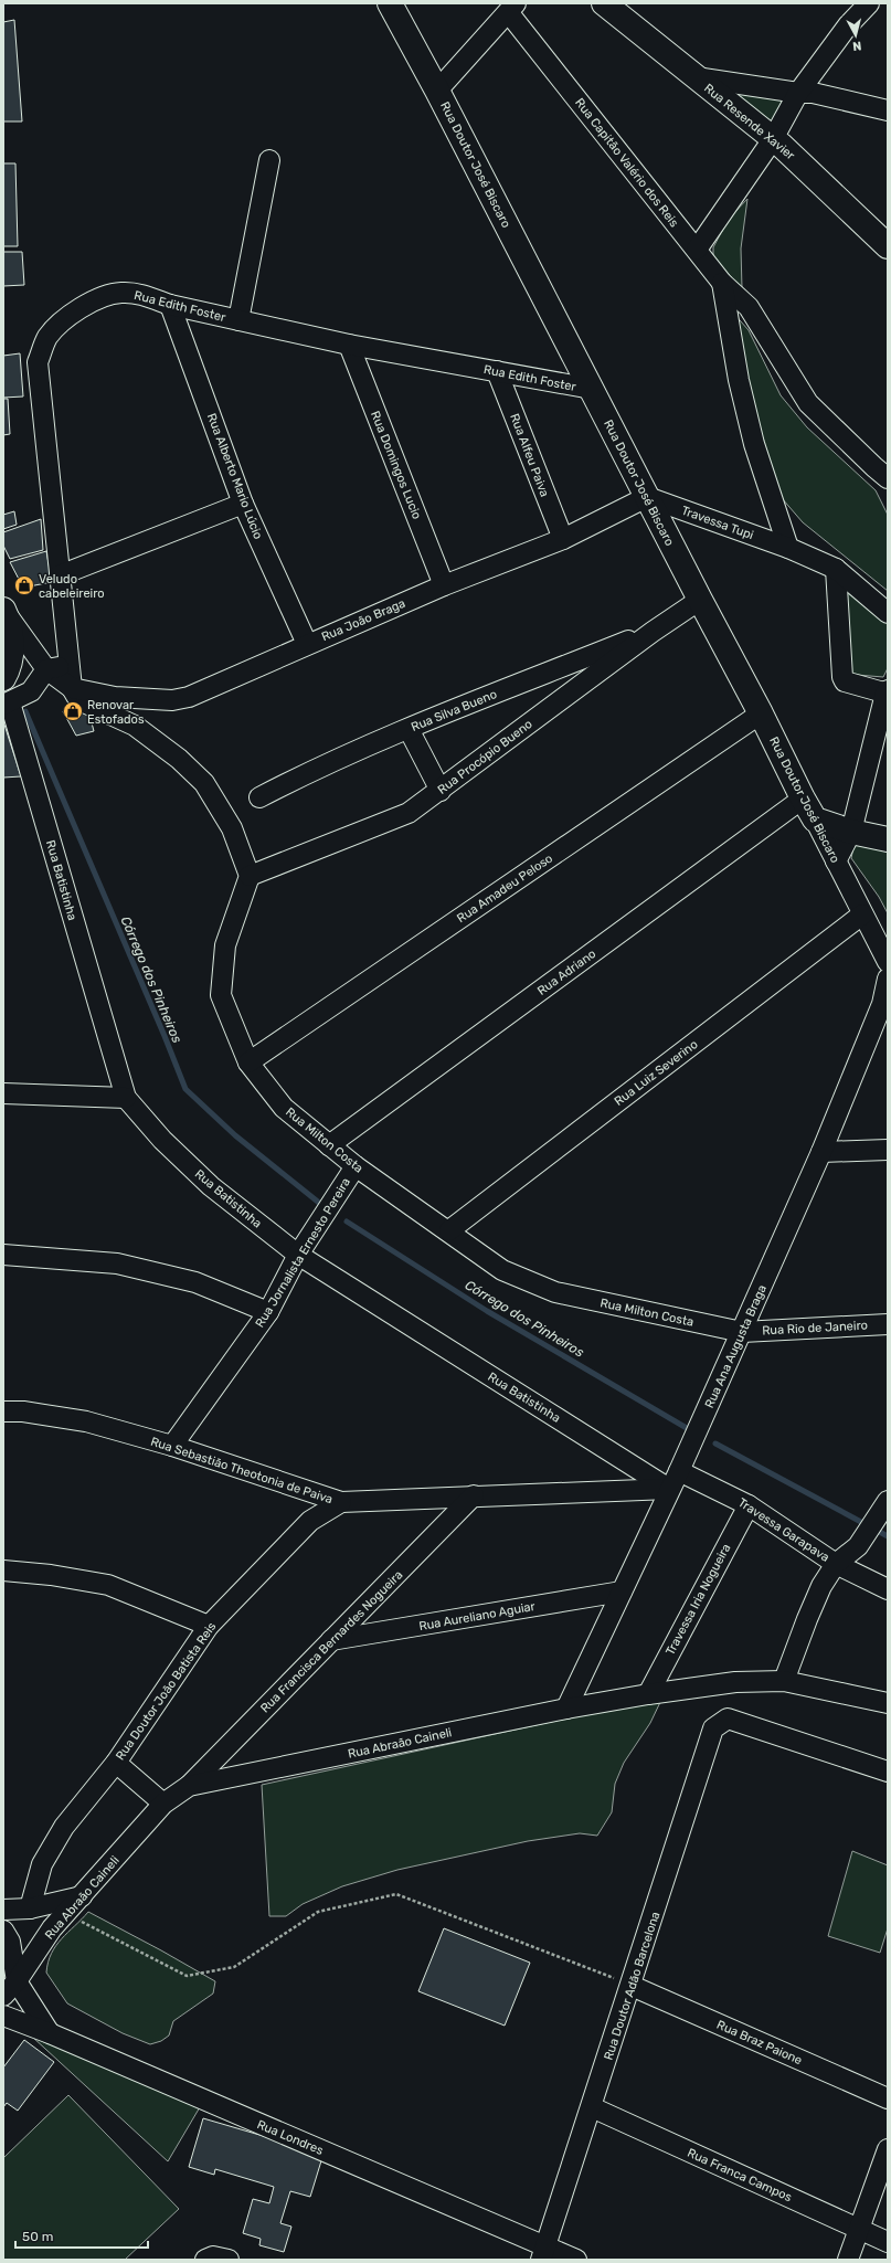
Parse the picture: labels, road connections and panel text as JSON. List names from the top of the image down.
{
  "streets": {
    "main road": ["Rua Resende Xavier", "Rua Doutor José Biscaro"],
    "street": [
      "Rua Capitão Valério dos Reis",
      "Rua Edith Foster",
      "Rua Alfeu Paiva",
      "Rua Domingos Lucio",
      "Rua Alberto Mario Lúcio",
      "Travessa Tupi",
      "Rua João Braga",
      "Rua Silva Bueno",
      "Rua Procópio Bueno",
      "Rua Batistinha",
      "Rua Amadeu Peloso",
      "Rua Adriano",
      "Rua Luiz Severino",
      "Rua Milton Costa",
      "Rua Jornalista Ernesto Pereira",
      "Rua Rio de Janeiro",
      "Rua Ana Augusta Braga",
      "Rua Sebastião Theotonia de Paiva",
      "Travessa Garapava",
      "Travessa Iria Nogueira",
      "Rua Aureliano Aguiar",
      "Rua Francisca Bernardes Nogueira",
      "Rua Doutor João Batista Reis",
      "Rua Abraão Caineli",
      "Rua Doutor Adão Barcelona",
      "Rua Braz Paione",
      "Rua Londres",
      "Rua Franca Campos"
    ]
  },
  "crossings": [
    ["Rua Doutor José Biscaro", "Rua Edith Foster"],
    ["Rua Doutor José Biscaro", "Travessa Tupi"],
    ["Rua Doutor José Biscaro", "Rua João Braga"],
    ["Rua Doutor José Biscaro", "Rua Procópio Bueno"],
    ["Rua Doutor José Biscaro", "Rua Amadeu Peloso"],
    ["Rua Doutor José Biscaro", "Rua Adriano"],
    ["Rua Doutor José Biscaro", "Rua Luiz Severino"],
    ["Rua Edith Foster", "Rua Alfeu Paiva"],
    ["Rua Edith Foster", "Rua Domingos Lucio"],
    ["Rua Edith Foster", "Rua Alberto Mario Lúcio"],
    ["Rua Edith Foster", "Rua João Braga"],
    ["Rua Alfeu Paiva", "Rua João Braga"],
    ["Rua Domingos Lucio", "Rua João Braga"],
    ["Rua Alberto Mario Lúcio", "Rua João Braga"],
    ["Travessa Tupi", "Rua João Braga"],
    ["Rua Silva Bueno", "Rua Procópio Bueno"],
    ["Rua Procópio Bueno", "Rua Milton Costa"],
    ["Rua Batistinha", "Rua Jornalista Ernesto Pereira"],
    ["Rua Batistinha", "Rua Ana Augusta Braga"],
    ["Rua Batistinha", "Rua Sebastião Theotonia de Paiva"],
    ["Rua Amadeu Peloso", "Rua Milton Costa"],
    ["Rua Adriano", "Rua Milton Costa"],
    ["Rua Luiz Severino", "Rua Milton Costa"],
    ["Rua Milton Costa", "Rua Jornalista Ernesto Pereira"],
    ["Rua Milton Costa", "Rua Rio de Janeiro"],
    ["Rua Milton Costa", "Rua Ana Augusta Braga"],
    ["Rua Jornalista Ernesto Pereira", "Rua Sebastião Theotonia de Paiva"],
    ["Rua Rio de Janeiro", "Rua Ana Augusta Braga"],
    ["Rua Ana Augusta Braga", "Rua Sebastião Theotonia de Paiva"],
    ["Rua Ana Augusta Braga", "Travessa Garapava"],
    ["Rua Ana Augusta Braga", "Rua Aureliano Aguiar"],
    ["Rua Ana Augusta Braga", "Rua Abraão Caineli"],
    ["Rua Sebastião Theotonia de Paiva", "Rua Francisca Bernardes Nogueira"],
    ["Rua Sebastião Theotonia de Paiva", "Rua Doutor João Batista Reis"],
    ["Travessa Garapava", "Travessa Iria Nogueira"],
    ["Travessa Iria Nogueira", "Rua Abraão Caineli"],
    ["Rua Aureliano Aguiar", "Rua Francisca Bernardes Nogueira"],
    ["Rua Francisca Bernardes Nogueira", "Rua Abraão Caineli"],
    ["Rua Doutor Adão Barcelona", "Rua Braz Paione"],
    ["Rua Doutor Adão Barcelona", "Rua Londres"],
    ["Rua Doutor Adão Barcelona", "Rua Franca Campos"]
  ],
  "water": ["Córrego dos Pinheiros"],
  "places": {
    "shop": ["Veludo cabeleireiro", "Renovar Estofados"]
  },
  "scale_bar": "50 m",
  "north": "bottom"
}
